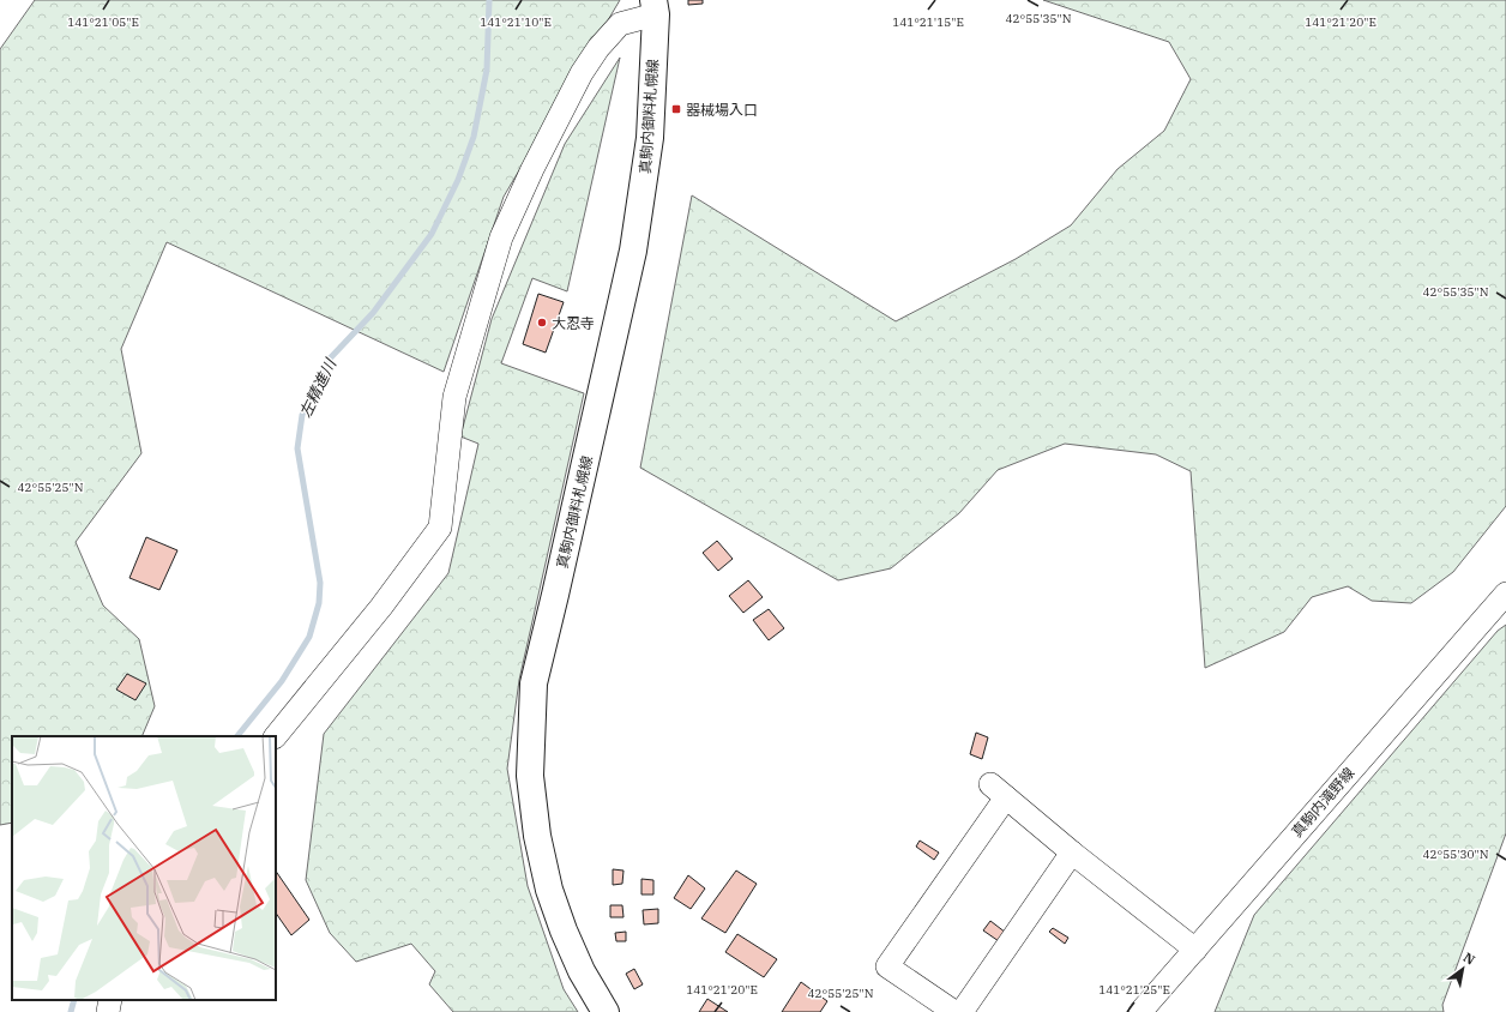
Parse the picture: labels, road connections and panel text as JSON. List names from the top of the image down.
{
  "streets": {
    "main road": ["真駒内御料札幌線"],
    "street": ["真駒内滝野線"]
  },
  "water": ["左精進川"],
  "places": {
    "transit": ["器械場入口"],
    "other": ["大忍寺"]
  },
  "north": "top right",
  "coordinates": [
    "42°55'35\"N",
    "141°21'05\"E",
    "141°21'10\"E",
    "141°21'15\"E",
    "141°21'20\"E",
    "42°55'25\"N",
    "42°55'30\"N",
    "141°21'25\"E"
  ]
}
